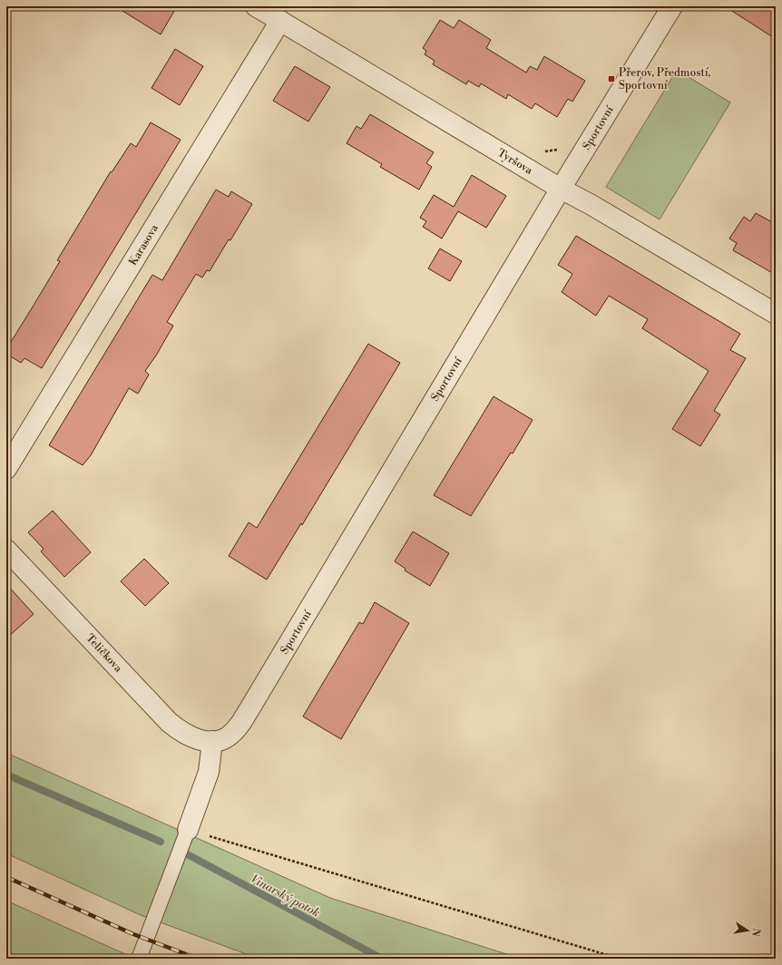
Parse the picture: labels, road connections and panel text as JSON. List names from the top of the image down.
{
  "streets": {
    "street": [
      "Sportovní",
      "Tyršova",
      "Karasova",
      "Teličkova"
    ]
  },
  "crossings": [
    ["Sportovní", "Tyršova"],
    ["Sportovní", "Teličkova"],
    ["Tyršova", "Karasova"]
  ],
  "water": ["Vinarský potok"],
  "places": {
    "transit": ["Přerov, Předmostí, Sportovní"]
  },
  "north": "right"
}
